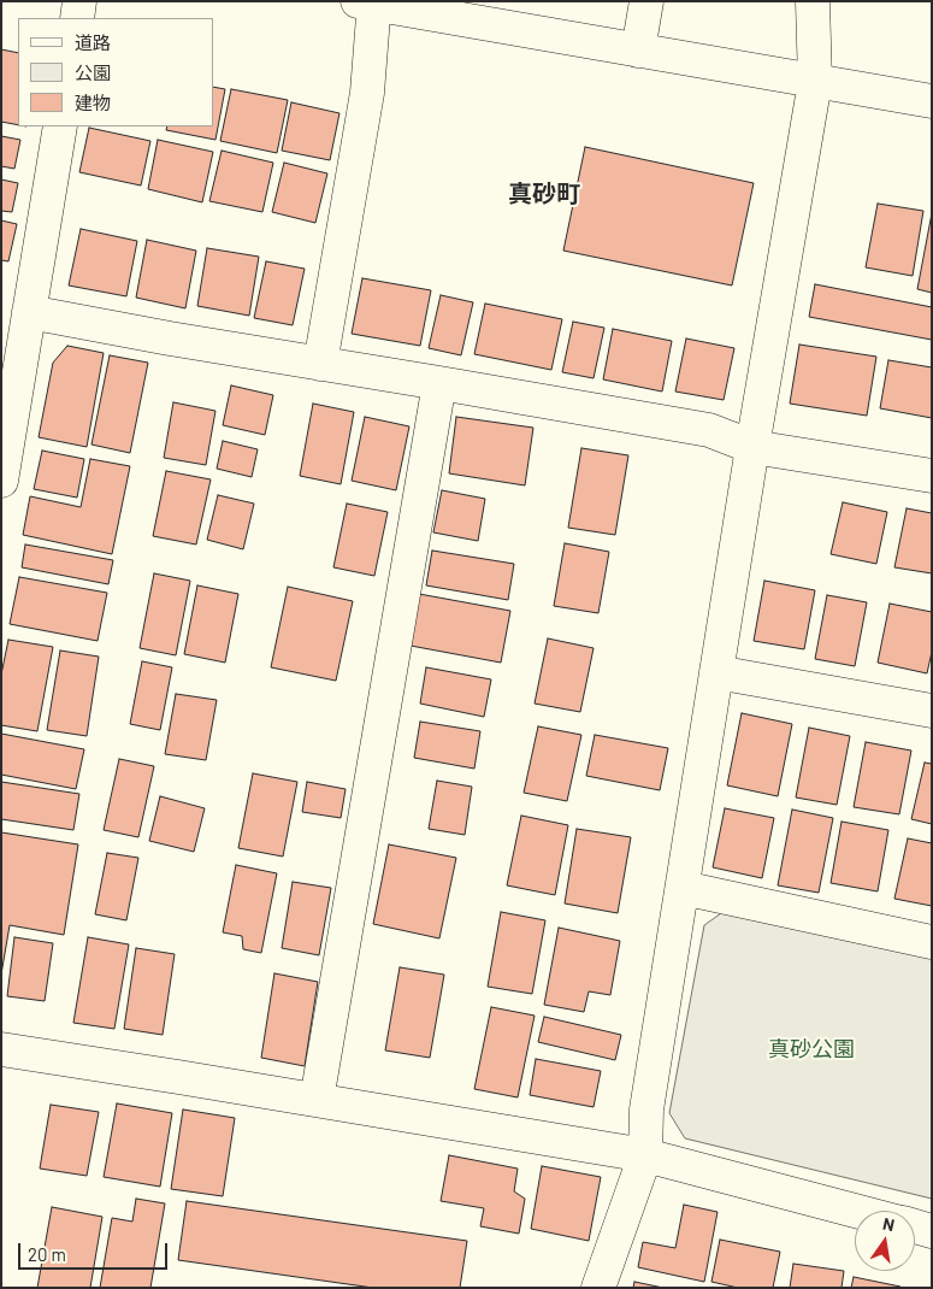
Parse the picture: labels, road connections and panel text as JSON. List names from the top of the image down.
{
  "districts": ["真砂町"],
  "parks": ["真砂公園"],
  "legend": ["道路", "公園", "建物"],
  "scale_bar": "20 m",
  "north": "top"
}
